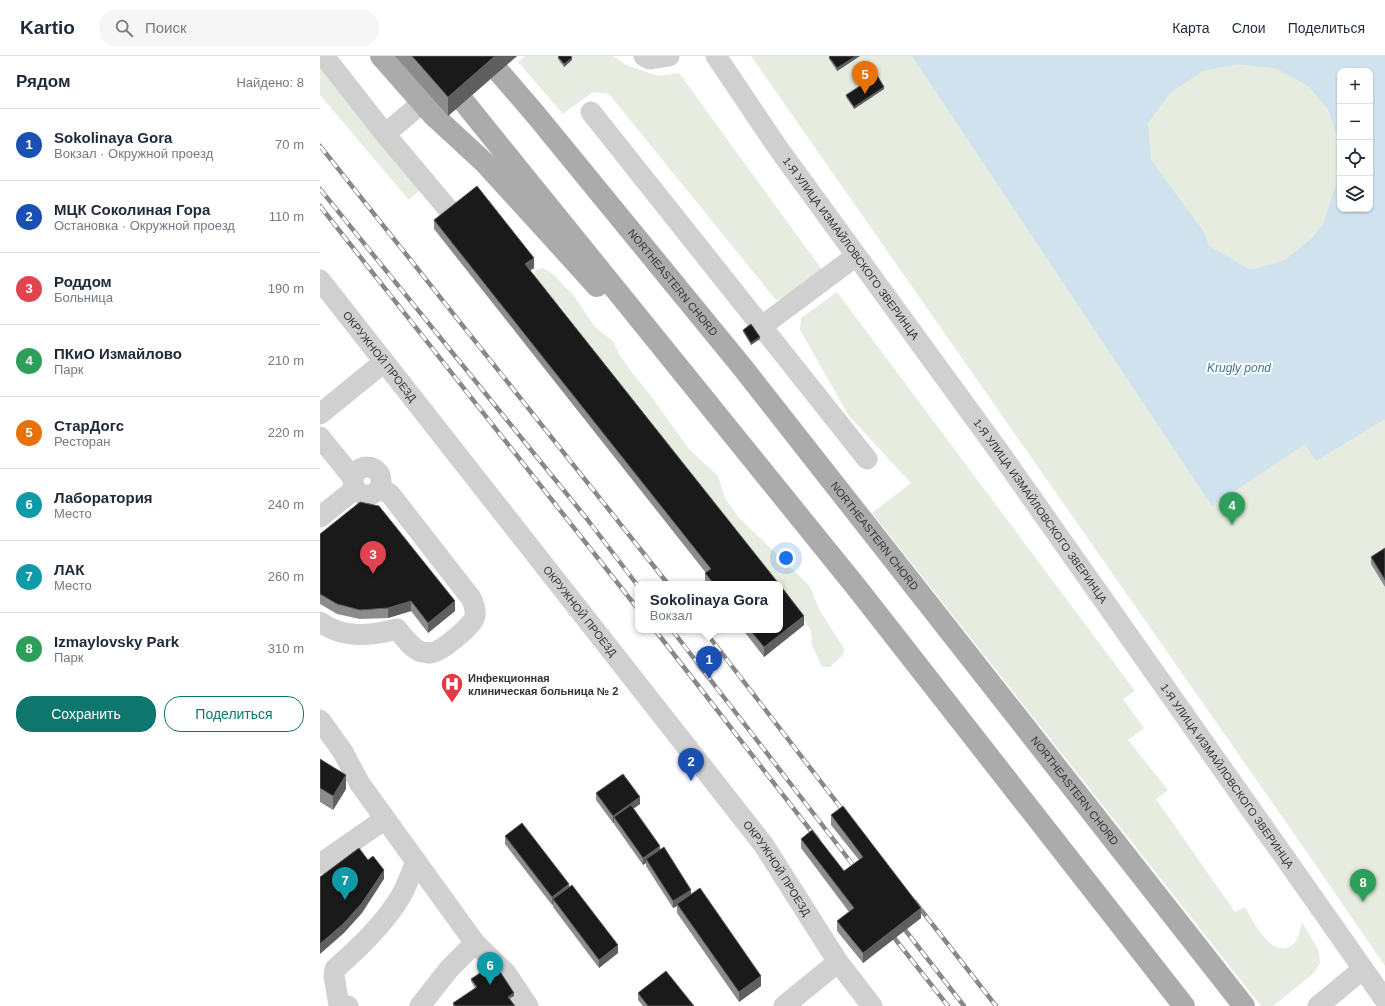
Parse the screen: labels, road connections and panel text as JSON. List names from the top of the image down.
{
  "streets": {
    "main road": ["NORTHEASTERN CHORD"],
    "street": ["1-Я УЛИЦА ИЗМАЙЛОВСКОГО ЗВЕРИНЦА", "ОКРУЖНОЙ ПРОЕЗД"]
  },
  "water": ["Krugly pond"],
  "places": {
    "hospital": ["Инфекционная клиническая больница № 2"]
  },
  "page": {
    "header": "Kartio",
    "search": "Поиск",
    "nav": ["Карта", "Слои", "Поделиться"],
    "heading": ["Рядом", "Найдено: 8"],
    "pins": [
      "5",
      "4",
      "3",
      "1",
      "2",
      "7",
      "8",
      "6"
    ],
    "map_buttons": ["+", "−"],
    "list": [
      {
        "mark": "1",
        "name": "Sokolinaya Gora",
        "note": "Вокзал · Окружной проезд",
        "value": "70 m"
      },
      {
        "mark": "2",
        "name": "МЦК Соколиная Гора",
        "note": "Остановка · Окружной проезд",
        "value": "110 m"
      },
      {
        "mark": "3",
        "name": "Роддом",
        "note": "Больница",
        "value": "190 m"
      },
      {
        "mark": "4",
        "name": "ПКиО Измайлово",
        "note": "Парк",
        "value": "210 m"
      },
      {
        "mark": "5",
        "name": "СтарДогс",
        "note": "Ресторан",
        "value": "220 m"
      },
      {
        "mark": "6",
        "name": "Лаборатория",
        "note": "Место",
        "value": "240 m"
      },
      {
        "mark": "7",
        "name": "ЛАК",
        "note": "Место",
        "value": "260 m"
      },
      {
        "mark": "8",
        "name": "Izmaylovsky Park",
        "note": "Парк",
        "value": "310 m"
      }
    ],
    "popup": ["Sokolinaya Gora", "Вокзал"],
    "buttons": ["Сохранить", "Поделиться"]
  }
}
